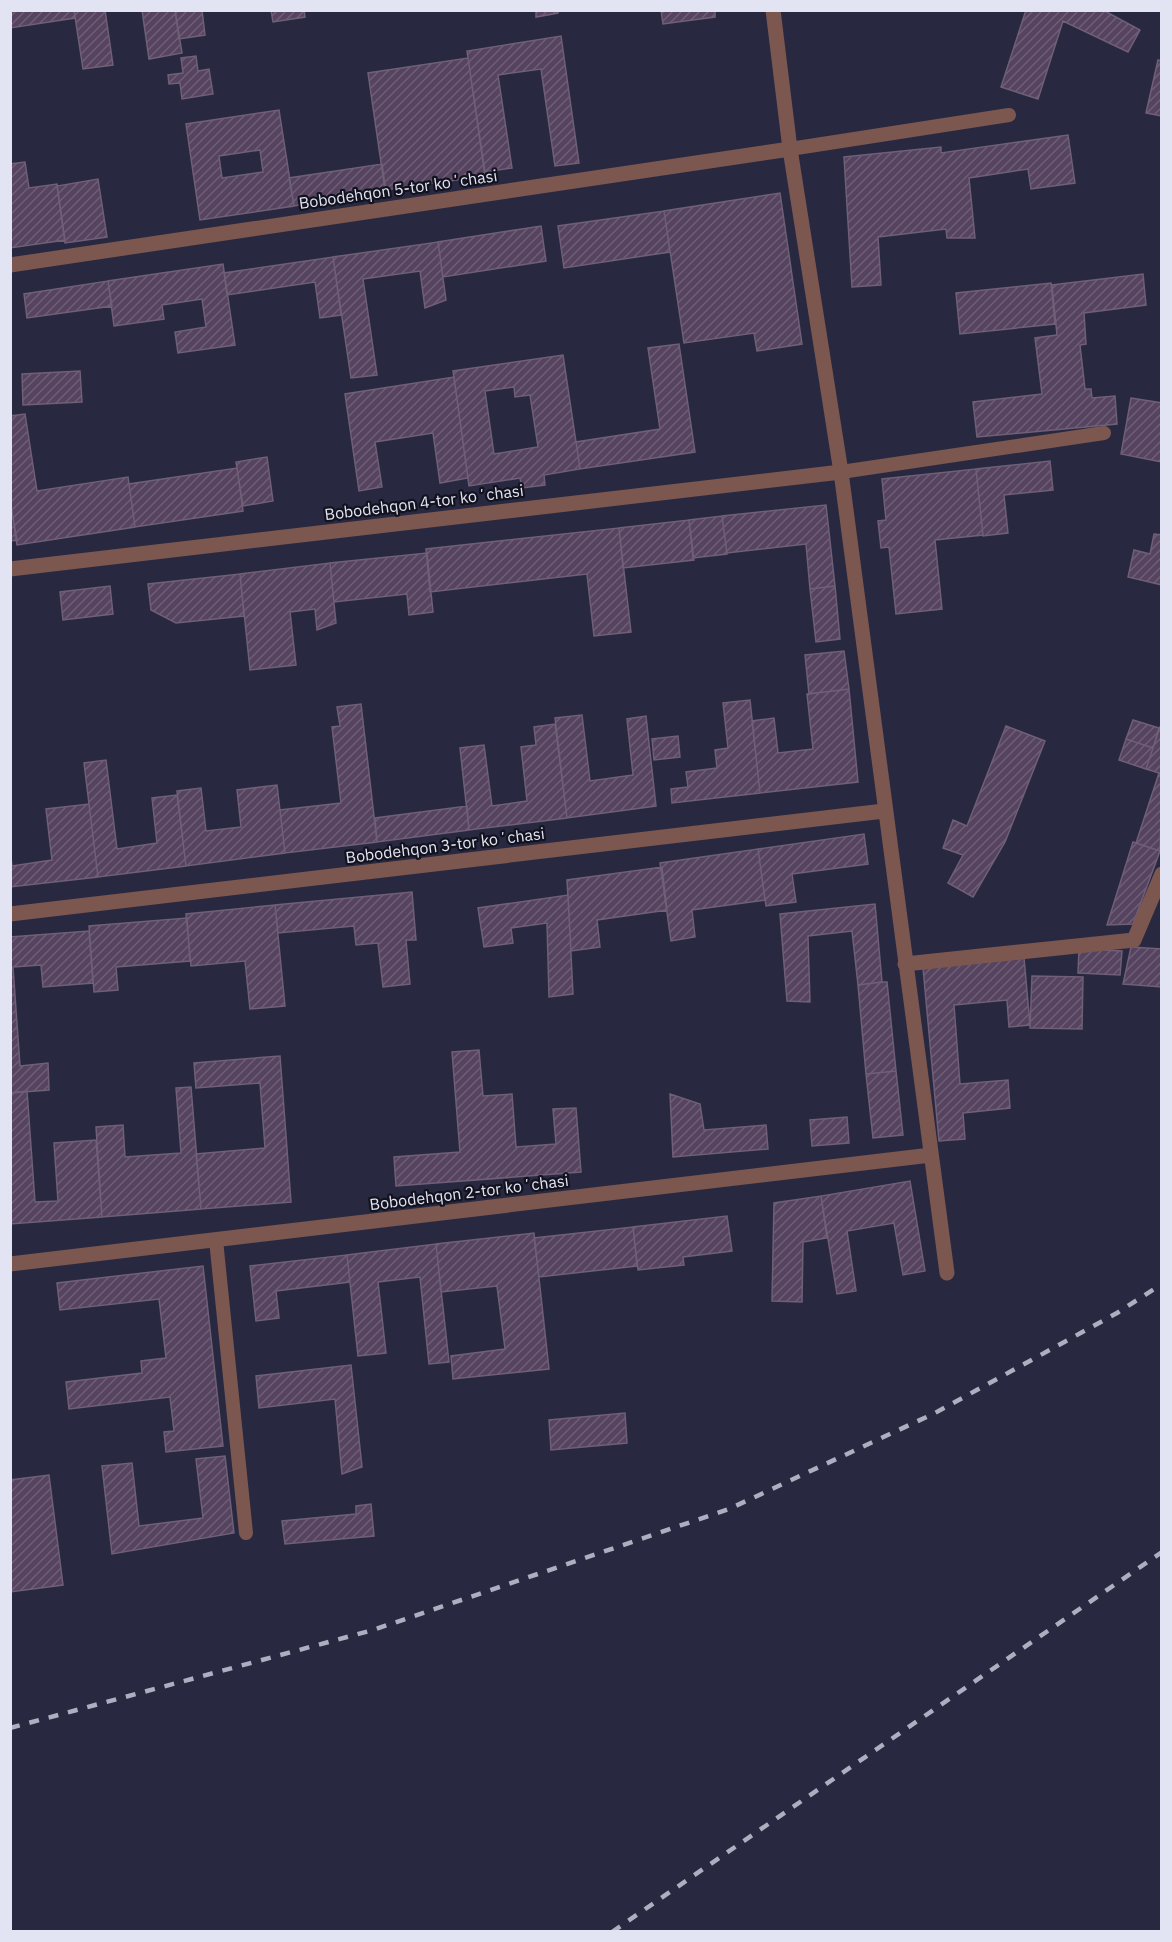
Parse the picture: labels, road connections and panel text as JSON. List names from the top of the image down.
{
  "streets": {
    "street": [
      "Bobodehqon 5-tor koʼchasi",
      "Bobodehqon 4-tor koʼchasi",
      "Bobodehqon 3-tor koʼchasi",
      "Bobodehqon 2-tor koʼchasi"
    ]
  }
}
